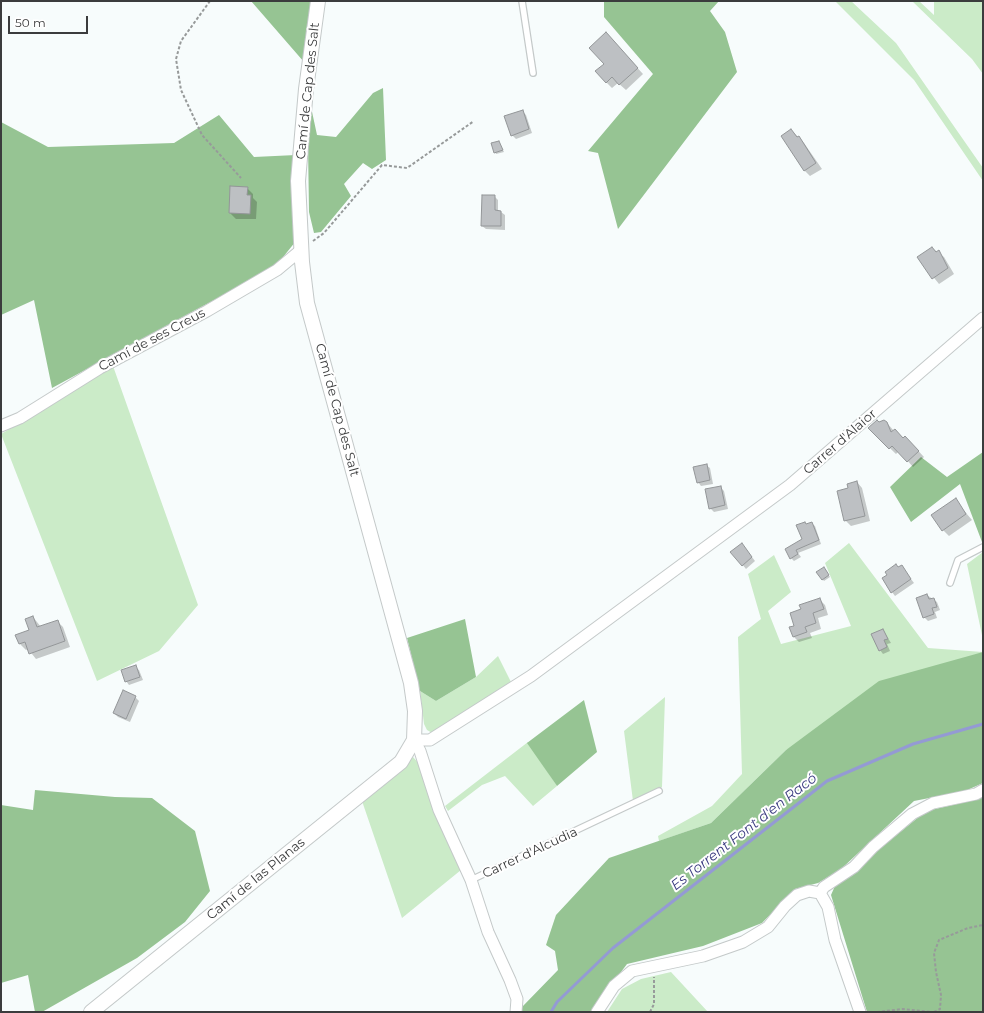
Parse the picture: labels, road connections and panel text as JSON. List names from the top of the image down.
{
  "streets": {
    "street": [
      "Camí de Cap des Salt",
      "Camí de ses Creus",
      "Carrer d'Alaior",
      "Carrer d'Alcudia",
      "Camí de las Planas"
    ]
  },
  "crossings": [
    ["Camí de Cap des Salt", "Camí de ses Creus"],
    ["Camí de Cap des Salt", "Carrer d'Alaior"],
    ["Camí de Cap des Salt", "Carrer d'Alcudia"],
    ["Camí de Cap des Salt", "Camí de las Planas"],
    ["Carrer d'Alaior", "Camí de las Planas"]
  ],
  "water": ["Es Torrent Font d'en Racó"],
  "scale_bar": "50 m"
}
